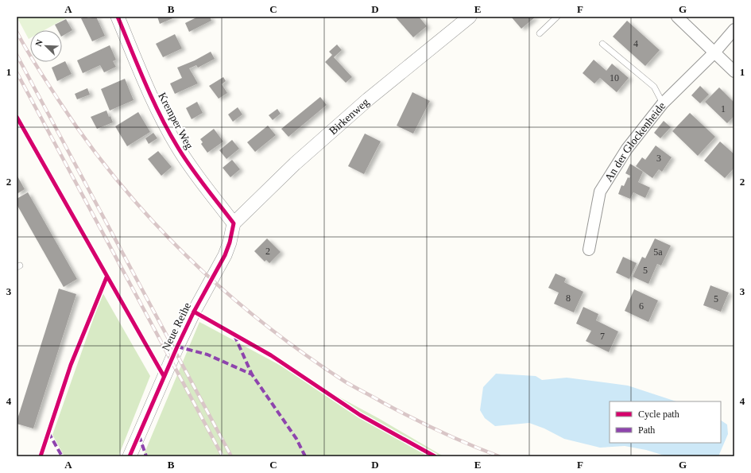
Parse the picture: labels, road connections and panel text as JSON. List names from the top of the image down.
{
  "streets": {
    "street": [
      "Birkenweg",
      "Kremper Weg",
      "An der Glockenheide",
      "Neue Reihe"
    ]
  },
  "crossings": [
    ["Birkenweg", "Kremper Weg"],
    ["Birkenweg", "Neue Reihe"],
    ["Kremper Weg", "Neue Reihe"]
  ],
  "house_numbers": [
    "4",
    "10",
    "1",
    "3",
    "2",
    "5a",
    "5",
    "8",
    "5",
    "6",
    "7"
  ],
  "legend": ["Cycle path", "Path"],
  "north": "top left",
  "grid": {
    "columns": [
      "A",
      "B",
      "C",
      "D",
      "E",
      "F",
      "G"
    ],
    "rows": [
      "1",
      "2",
      "3",
      "4"
    ]
  }
}
